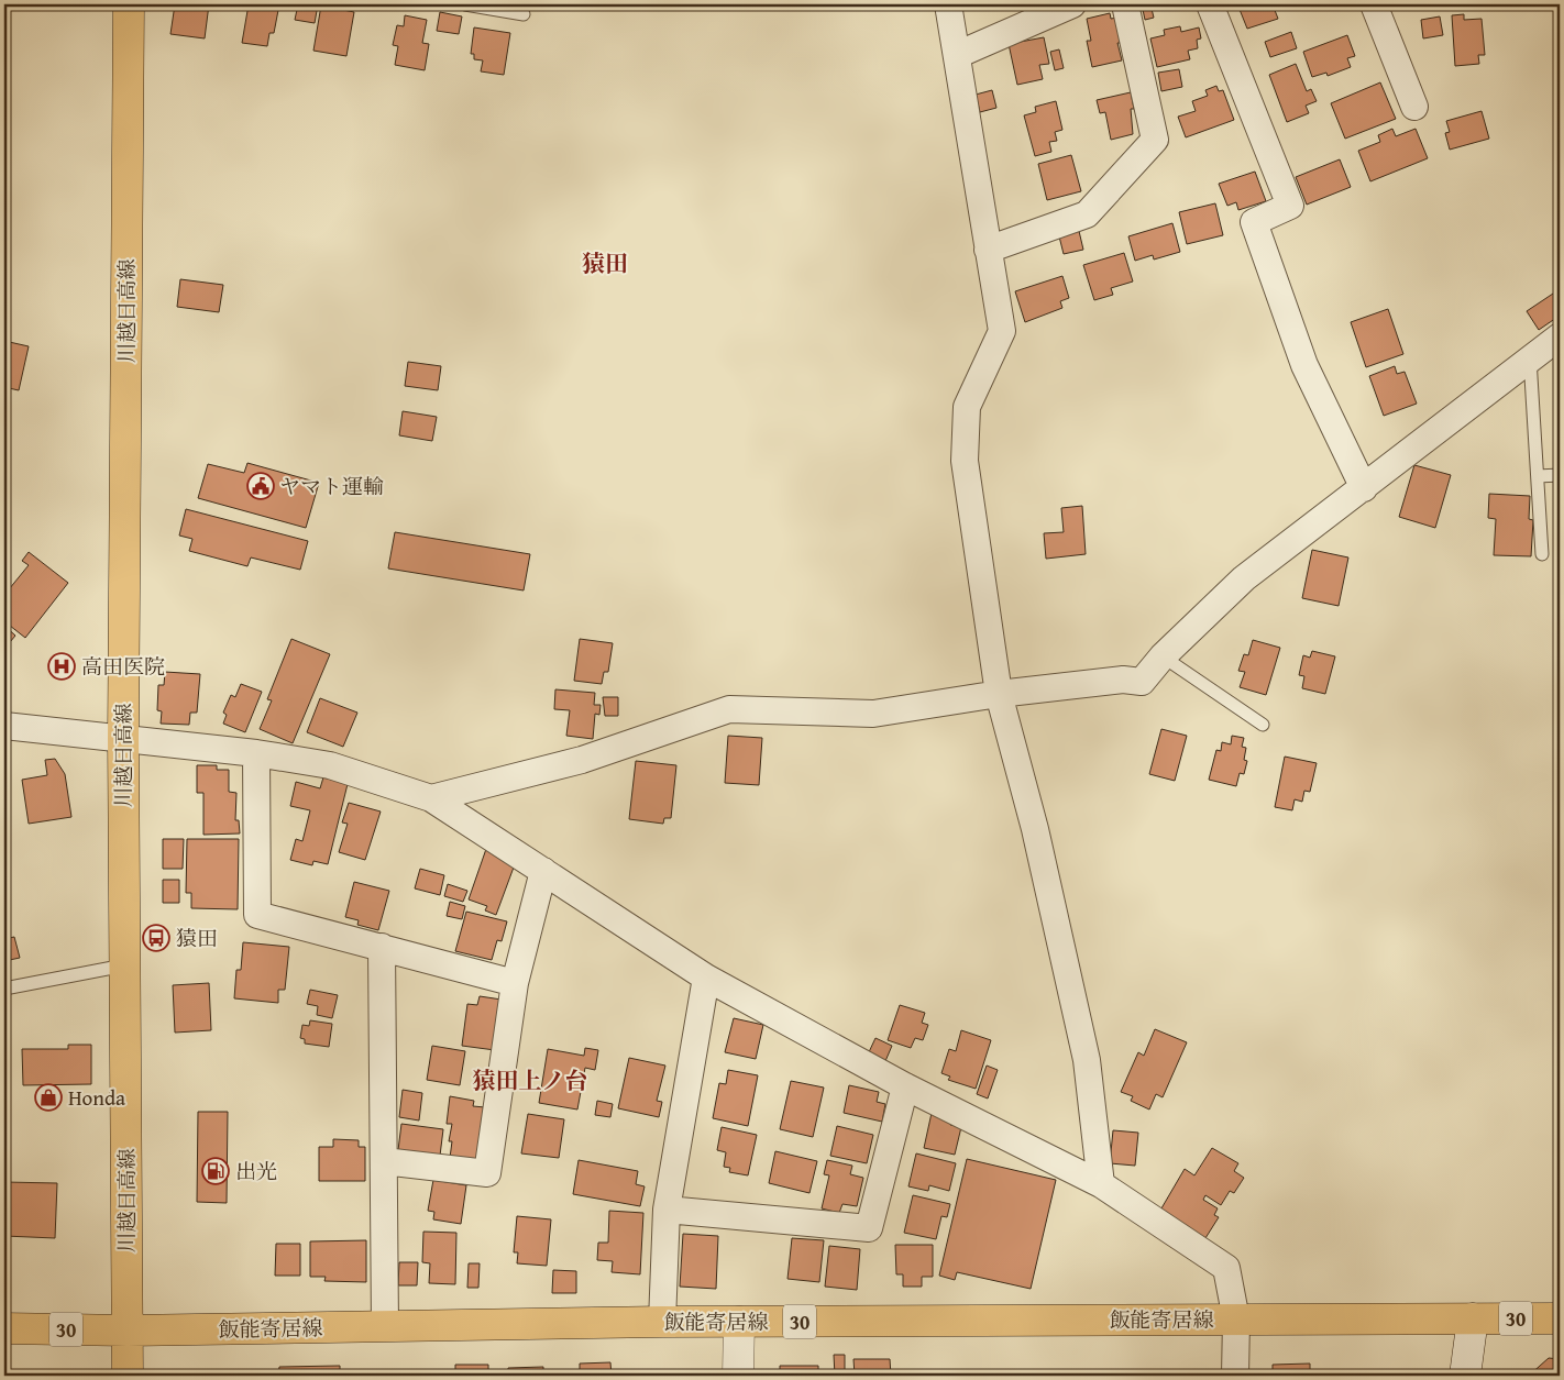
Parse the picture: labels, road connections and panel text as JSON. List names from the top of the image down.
{
  "streets": {
    "main road": ["川越日高線", "30", "飯能寄居線"]
  },
  "crossings": [
    ["川越日高線", "飯能寄居線"]
  ],
  "districts": ["猿田", "猿田上ノ台"],
  "places": {
    "public building": ["ヤマト運輸"],
    "hospital": ["高田医院"],
    "bus stop": ["猿田"],
    "shop": ["Honda"],
    "fuel station": ["出光"]
  }
}
